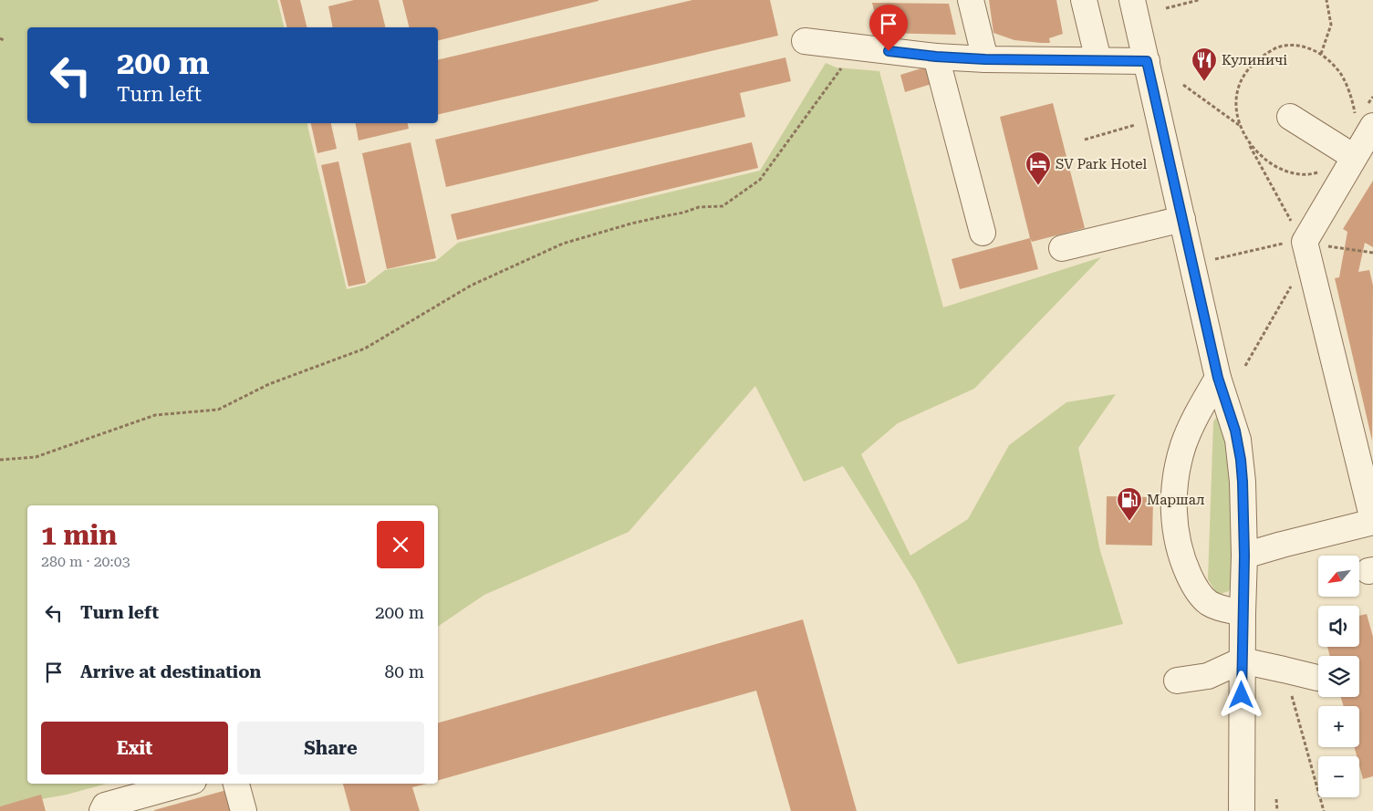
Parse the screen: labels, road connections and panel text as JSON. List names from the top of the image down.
{
  "places": {
    "restaurant": ["Кулиничі"],
    "hotel": ["SV Park Hotel"],
    "fuel station": ["Маршал"]
  },
  "north": "bottom left",
  "page": {
    "turn": ["200 m", "Turn left"],
    "heading": ["1 min", "280 m · 20:03"],
    "map_buttons": ["+", "−"],
    "list": [
      {
        "name": "Turn left",
        "value": "200 m"
      },
      {
        "name": "Arrive at destination",
        "value": "80 m"
      }
    ],
    "buttons": ["Exit", "Share"]
  }
}
